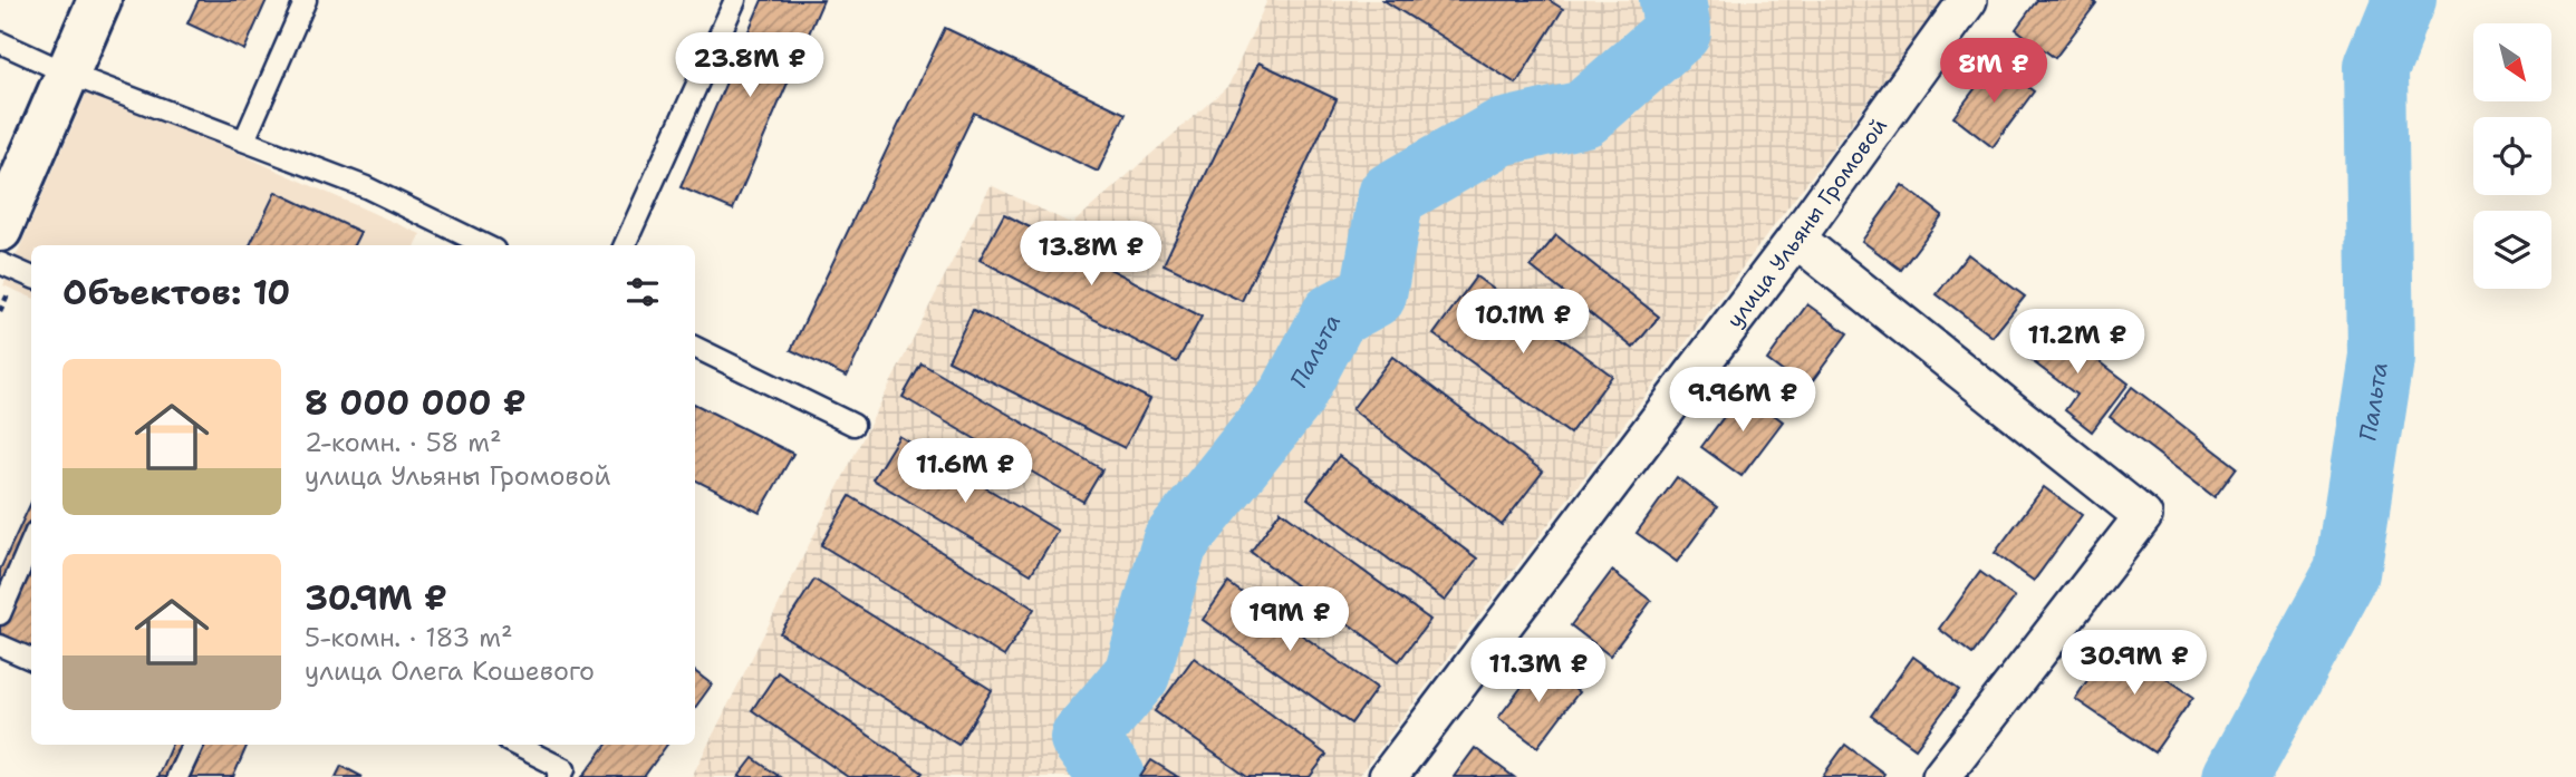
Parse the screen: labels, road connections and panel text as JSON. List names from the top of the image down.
{
  "streets": {
    "street": ["улица Ульяны Громовой"]
  },
  "water": ["Пальта"],
  "north": "bottom right",
  "page": {
    "price": [
      "23.8M ₽",
      "8M ₽",
      "13.8M ₽",
      "10.1M ₽",
      "11.2M ₽",
      "9.96M ₽",
      "11.6M ₽",
      "19M ₽",
      "30.9M ₽",
      "11.3M ₽"
    ],
    "heading": "Объектов: 10",
    "list": [
      {
        "name": "8 000 000 ₽",
        "note": "2-комн. · 58 m² · улица Ульяны Громовой"
      },
      {
        "name": "30.9M ₽",
        "note": "5-комн. · 183 m² · улица Олега Кошевого"
      }
    ]
  }
}
